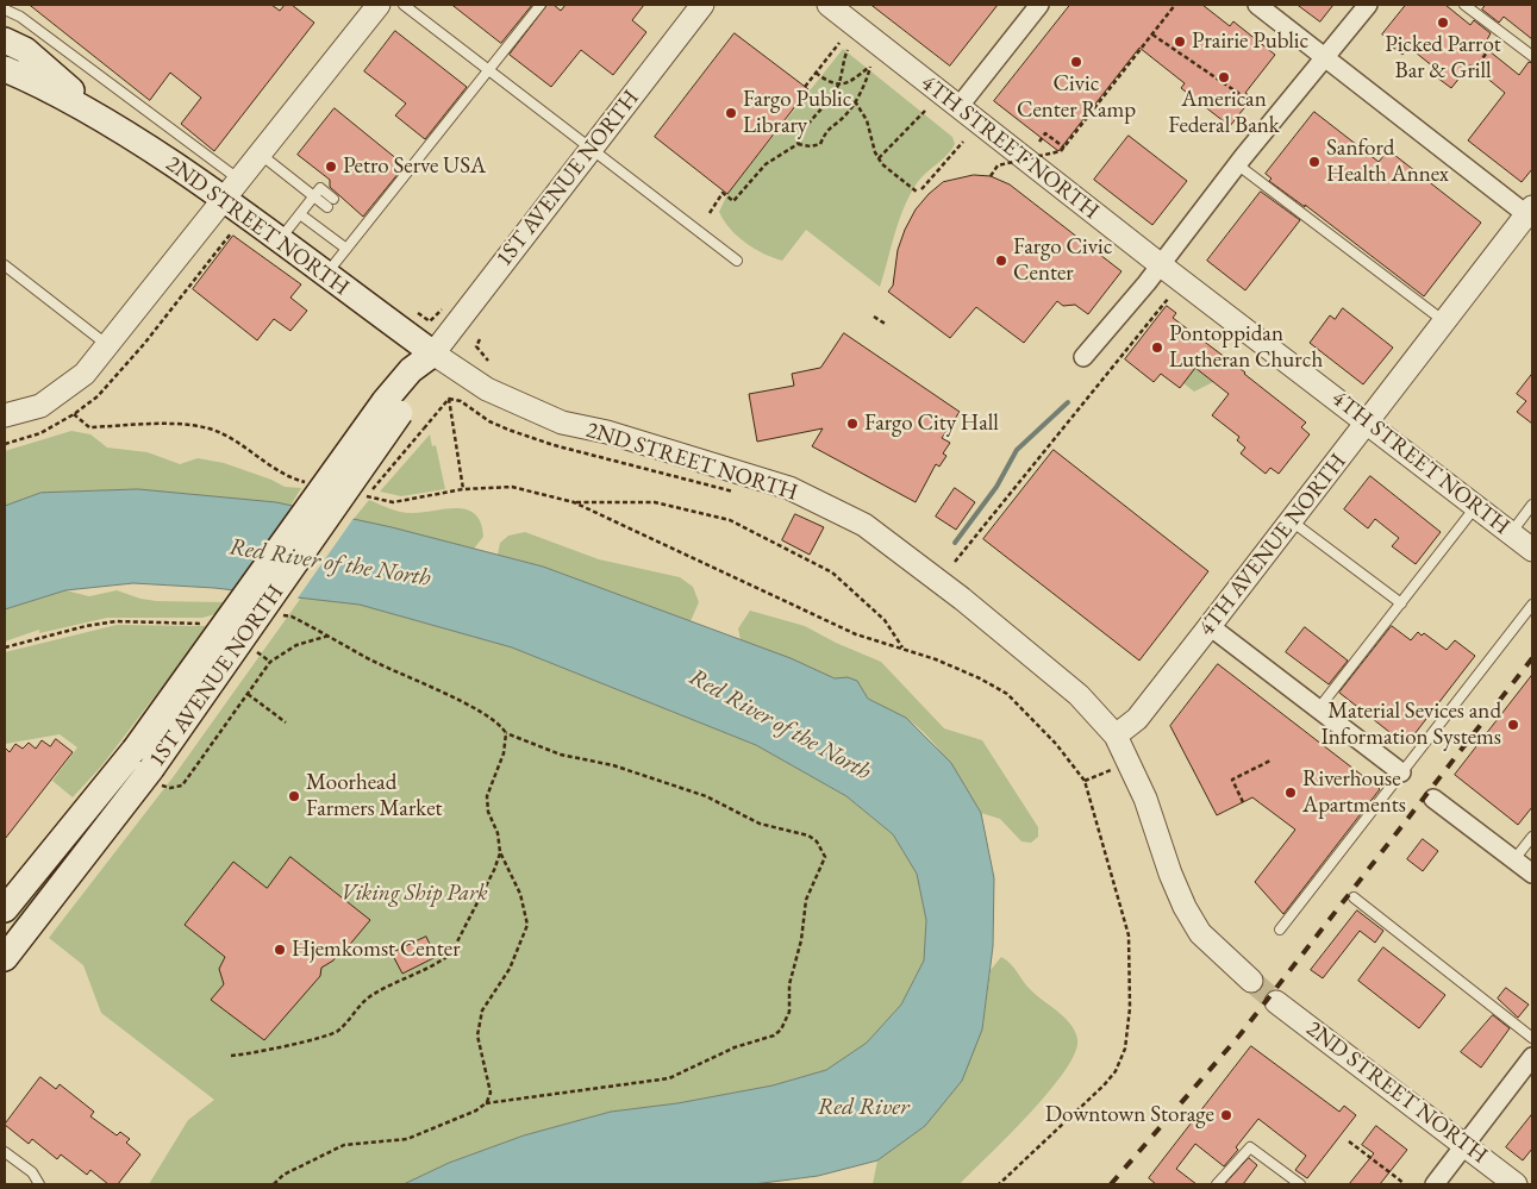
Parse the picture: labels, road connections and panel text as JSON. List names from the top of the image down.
{
  "streets": {
    "main road": ["1ST AVENUE NORTH", "2ND STREET NORTH"],
    "street": ["4TH STREET NORTH", "4TH AVENUE NORTH"]
  },
  "crossings": [
    ["4TH STREET NORTH", "4TH AVENUE NORTH"],
    ["1ST AVENUE NORTH", "2ND STREET NORTH"],
    ["2ND STREET NORTH", "4TH AVENUE NORTH"]
  ],
  "water": ["Red River of the North", "Red River"],
  "parks": ["Viking Ship Park"],
  "places": [
    "Picked Parrot Bar & Grill",
    "Prairie Public",
    "Civic Center Ramp",
    "American Federal Bank",
    "Fargo Public Library",
    "Sanford Health Annex",
    "Petro Serve USA",
    "Fargo Civic Center",
    "Pontoppidan Lutheran Church",
    "Fargo City Hall",
    "Material Sevices and Information Systems",
    "Riverhouse Apartments",
    "Moorhead Farmers Market",
    "Hjemkomst Center",
    "Downtown Storage"
  ]
}
